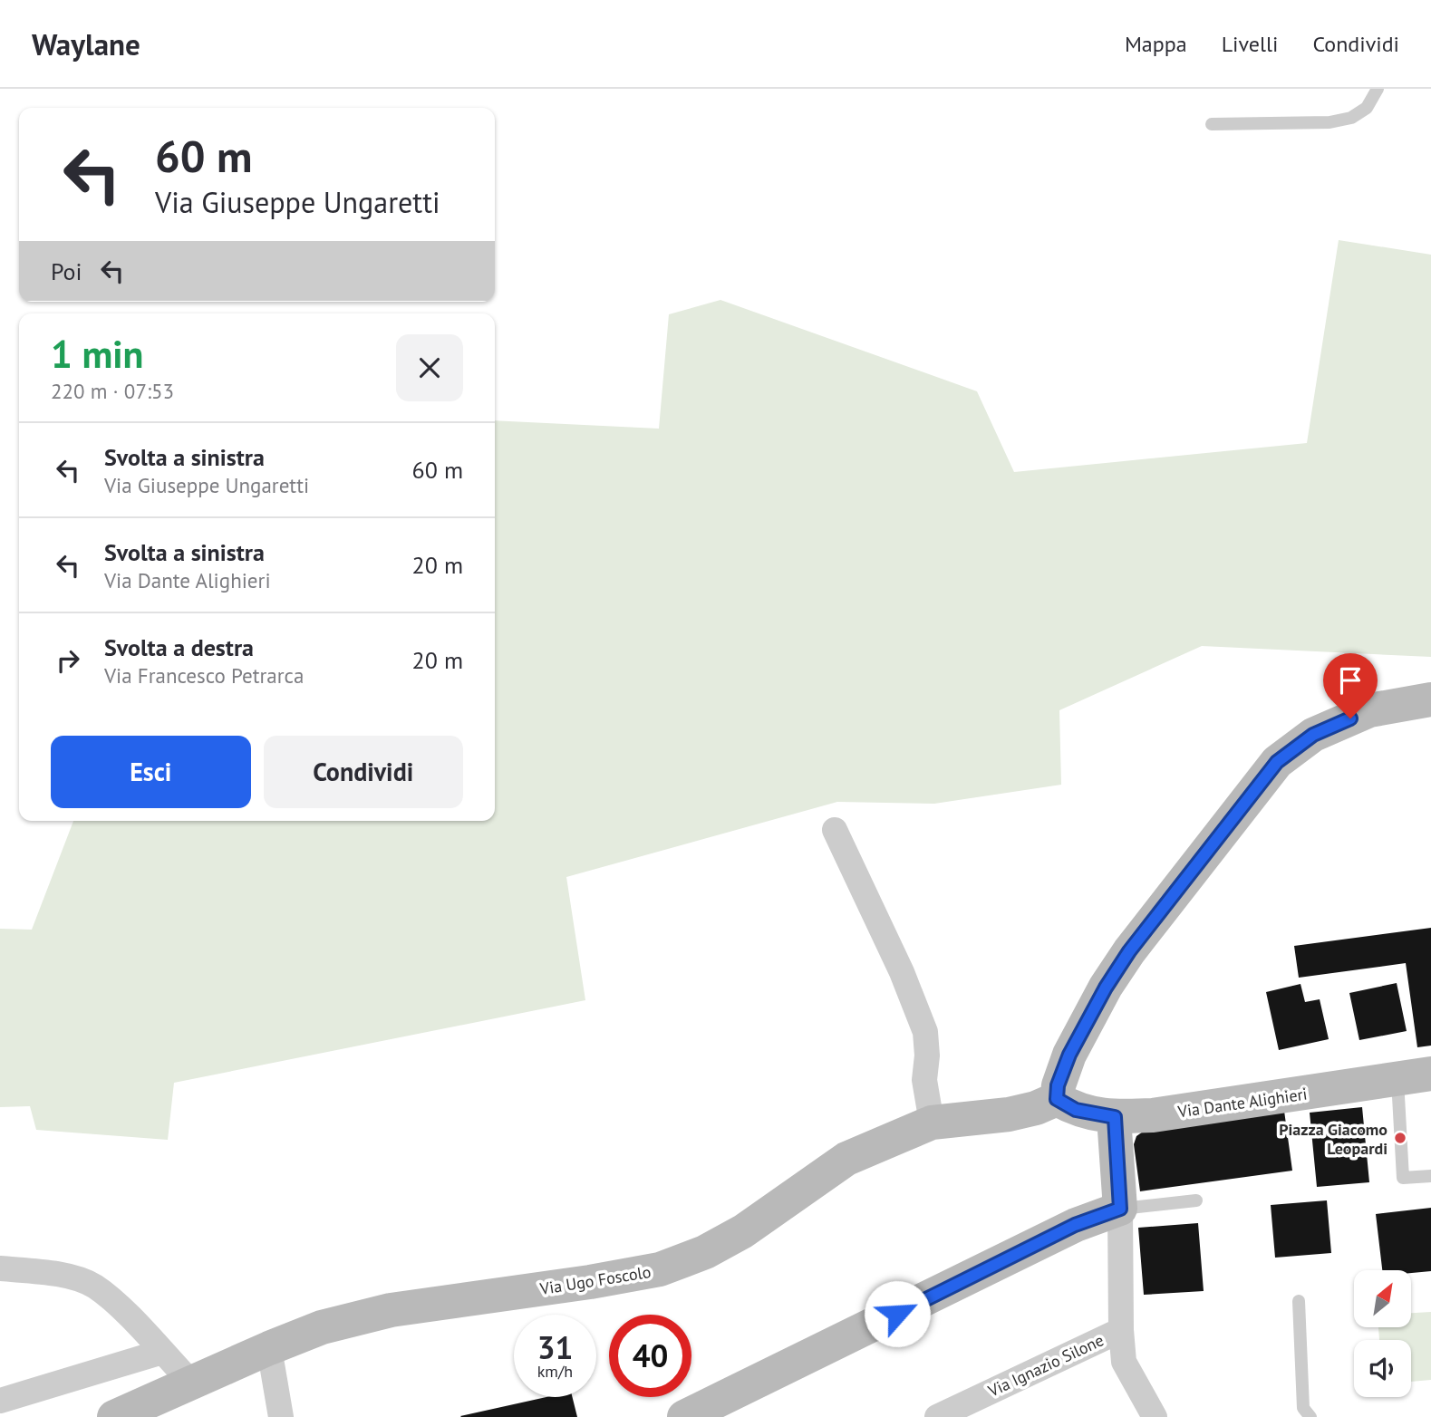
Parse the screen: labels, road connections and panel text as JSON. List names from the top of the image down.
{
  "streets": {
    "street": ["Via Dante Alighieri", "Via Ugo Foscolo", "Via Ignazio Silone"]
  },
  "crossings": [
    ["Via Dante Alighieri", "Via Ugo Foscolo"]
  ],
  "places": ["Piazza Giacomo Leopardi"],
  "north": "top right",
  "page": {
    "header": "Waylane",
    "nav": ["Mappa", "Livelli", "Condividi"],
    "turn": ["60 m", "Via Giuseppe Ungaretti"],
    "then": "Poi",
    "heading": ["1 min", "220 m · 07:53"],
    "list": [
      {
        "name": "Svolta a sinistra",
        "note": "Via Giuseppe Ungaretti",
        "value": "60 m"
      },
      {
        "name": "Svolta a sinistra",
        "note": "Via Dante Alighieri",
        "value": "20 m"
      },
      {
        "name": "Svolta a destra",
        "note": "Via Francesco Petrarca",
        "value": "20 m"
      }
    ],
    "buttons": ["Esci", "Condividi"],
    "speed": "31 km/h",
    "limit": "40"
  }
}
